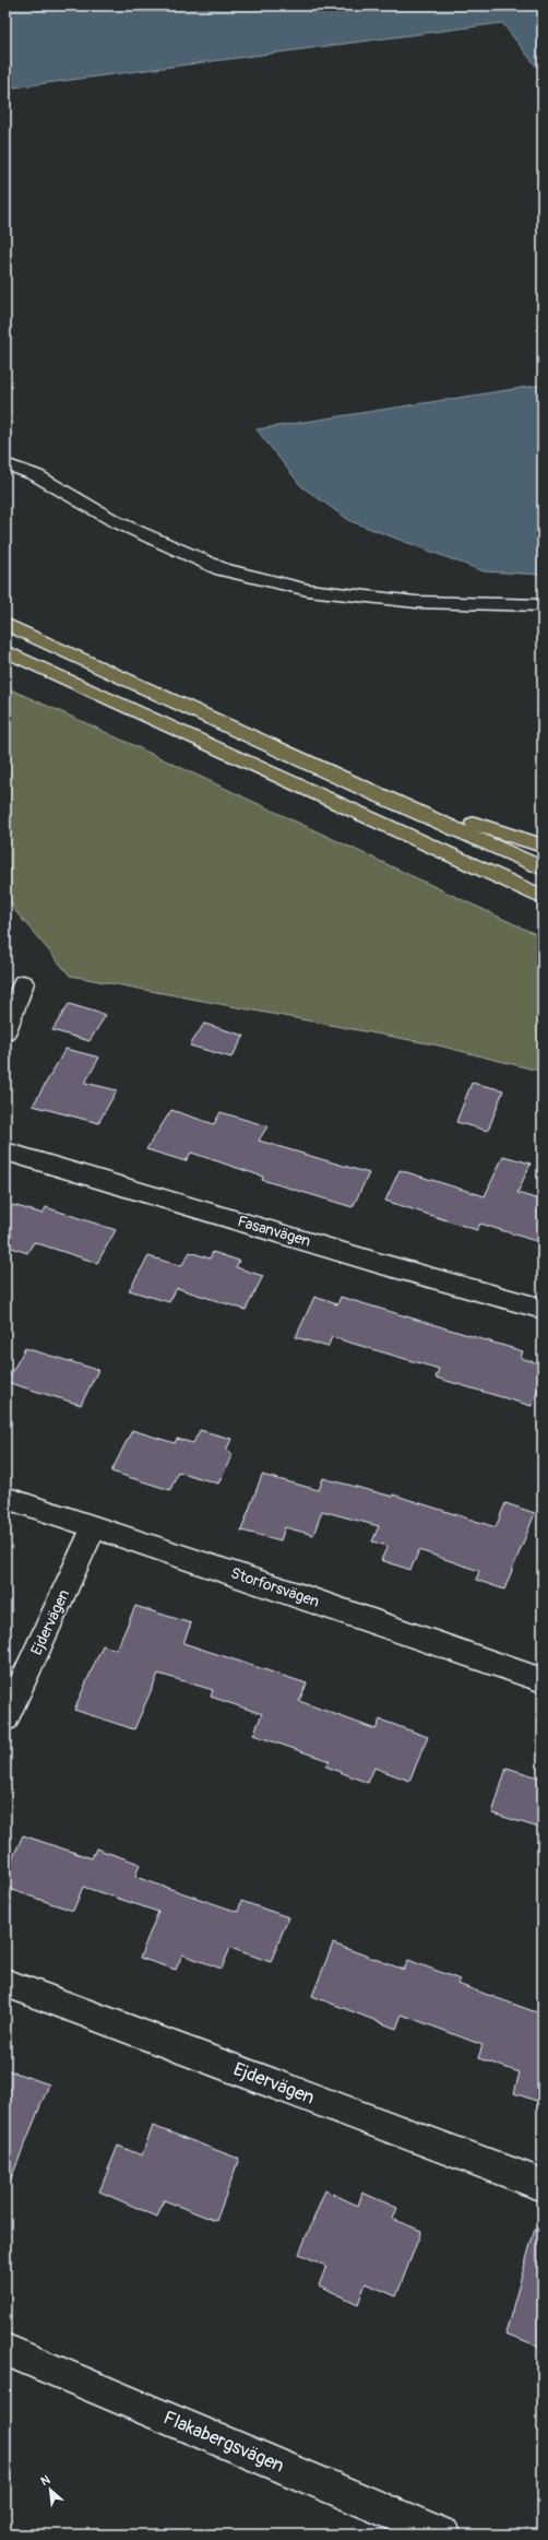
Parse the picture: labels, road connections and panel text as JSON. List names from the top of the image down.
{
  "streets": {
    "street": [
      "Fasanvägen",
      "Storforsvägen",
      "Ejdervägen",
      "Flakabergsvägen"
    ]
  },
  "crossings": [
    ["Storforsvägen", "Ejdervägen"]
  ],
  "north": "top left"
}
